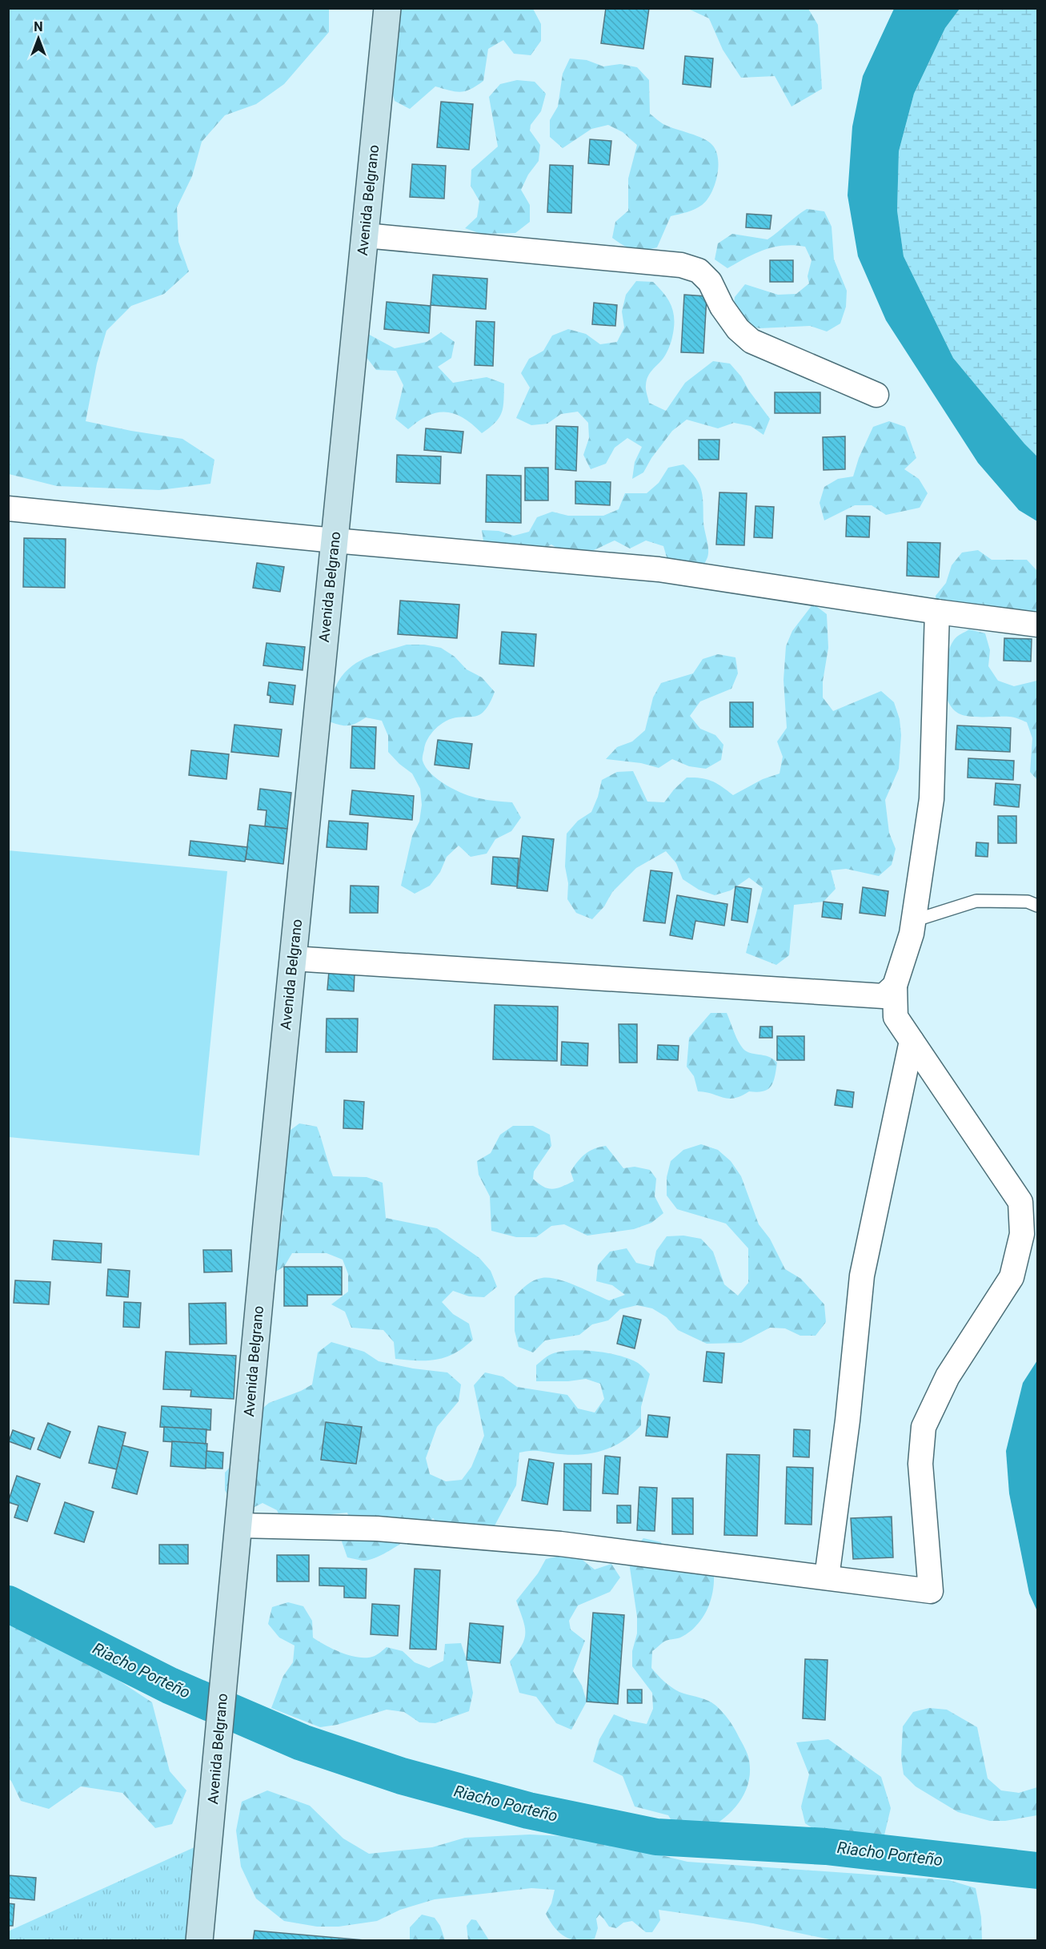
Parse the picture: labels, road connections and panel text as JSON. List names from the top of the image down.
{
  "streets": {
    "street": ["Avenida Belgrano"]
  },
  "water": ["Riacho Porteño"],
  "north": "top"
}
